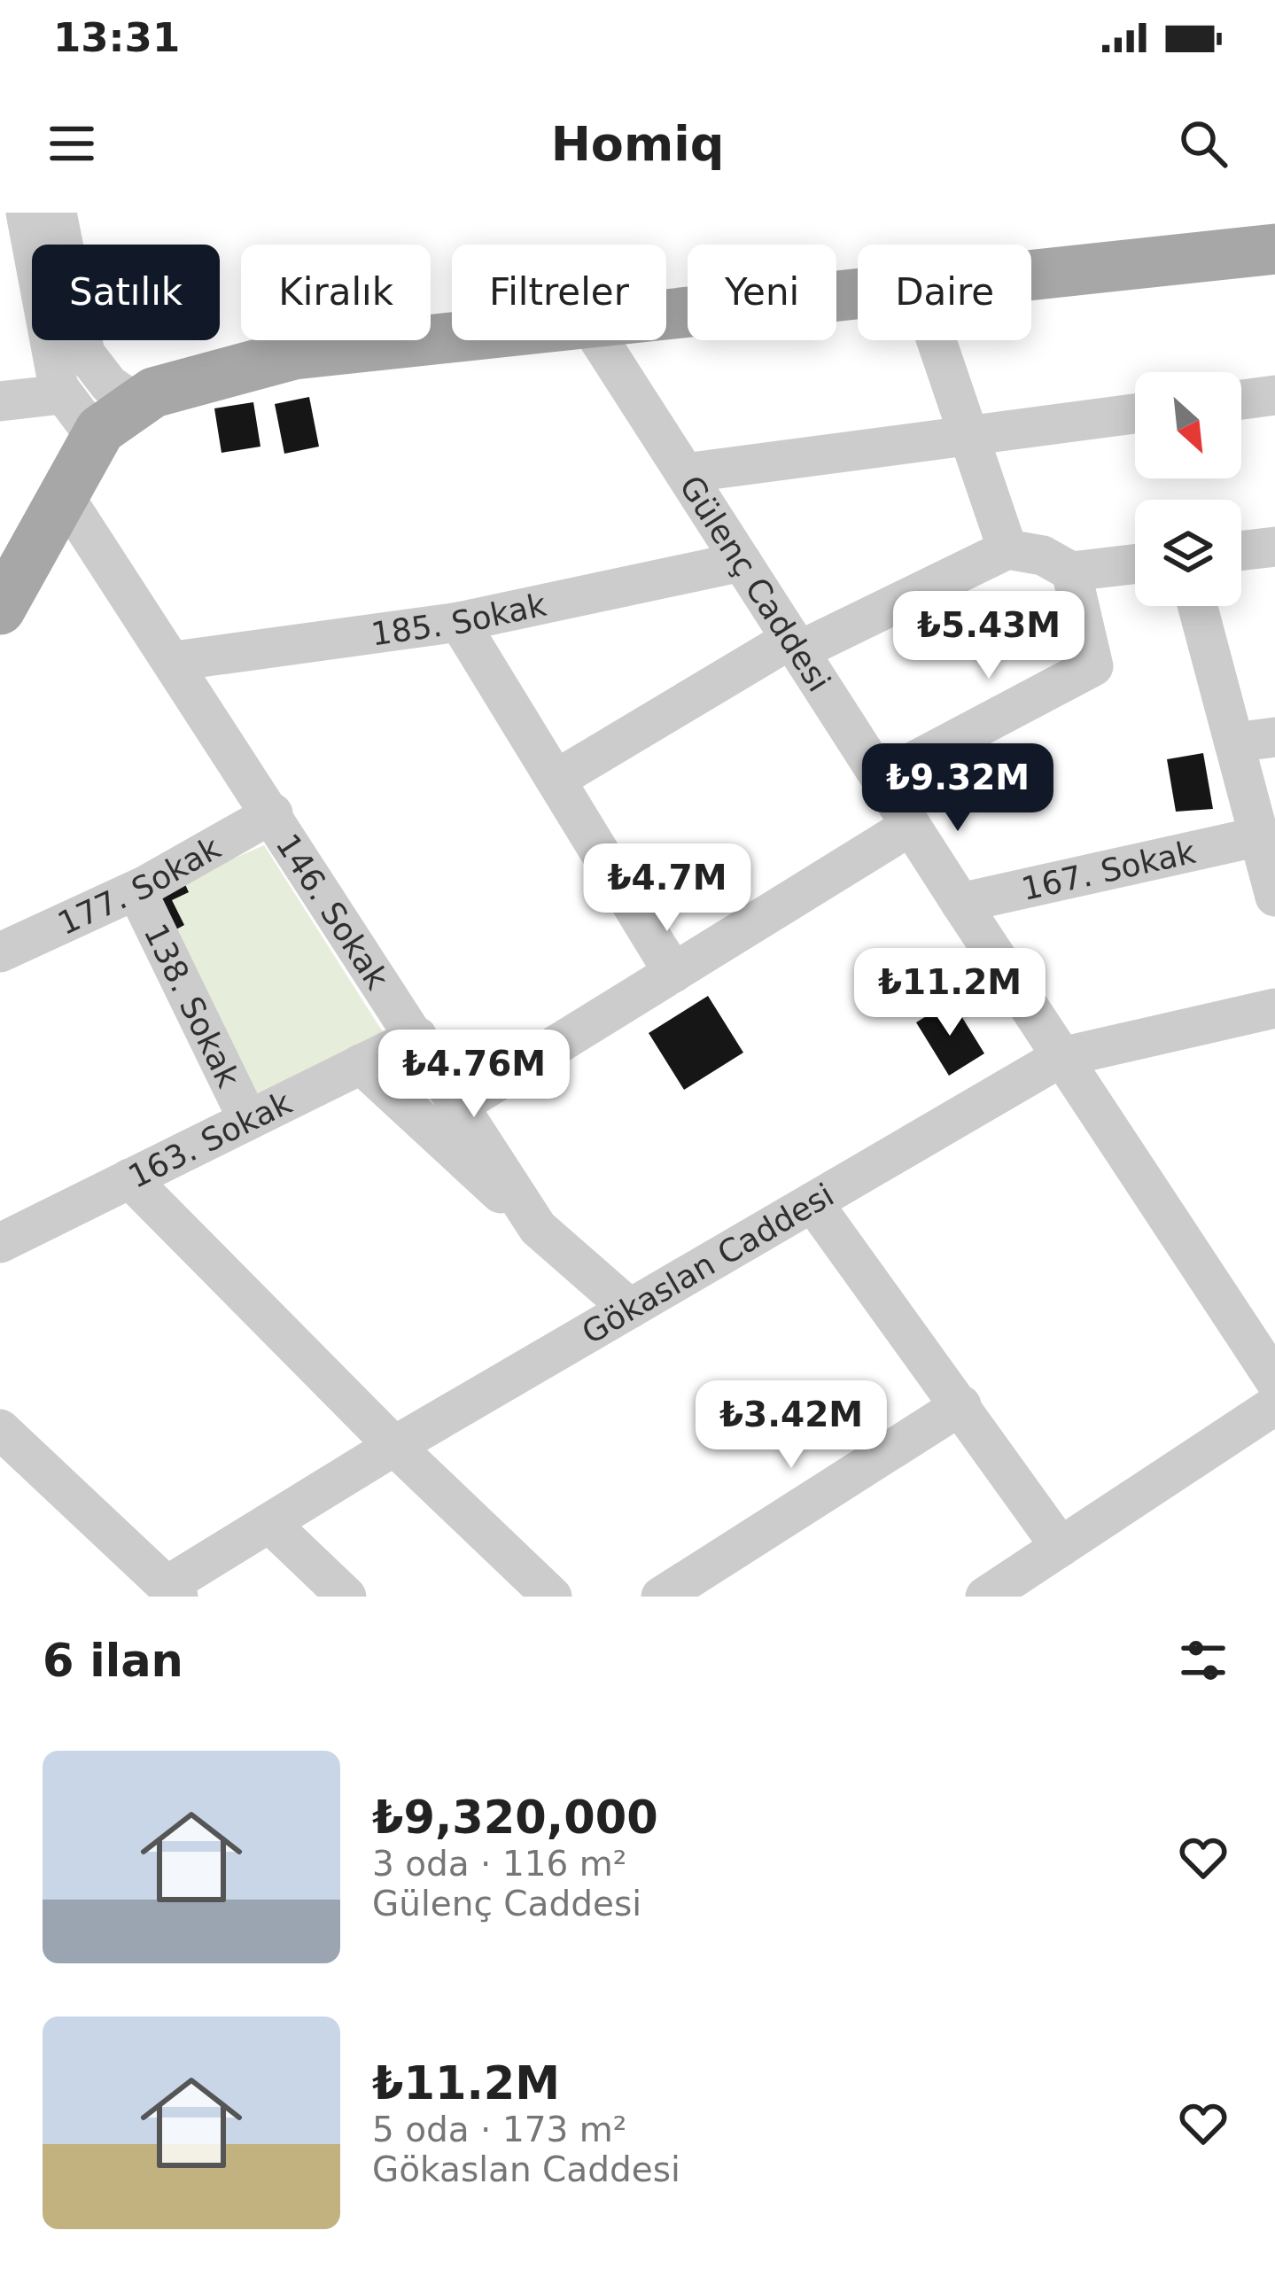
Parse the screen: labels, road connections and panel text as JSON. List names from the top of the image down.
{
  "streets": {
    "street": [
      "Gülenç Caddesi",
      "185. Sokak",
      "167. Sokak",
      "177. Sokak",
      "146. Sokak",
      "138. Sokak",
      "163. Sokak",
      "Gökaslan Caddesi"
    ]
  },
  "crossings": [
    ["Gülenç Caddesi", "185. Sokak"],
    ["Gülenç Caddesi", "167. Sokak"],
    ["Gülenç Caddesi", "Gökaslan Caddesi"],
    ["185. Sokak", "146. Sokak"],
    ["177. Sokak", "146. Sokak"],
    ["177. Sokak", "138. Sokak"],
    ["146. Sokak", "163. Sokak"],
    ["146. Sokak", "Gökaslan Caddesi"],
    ["138. Sokak", "163. Sokak"]
  ],
  "north": "bottom right",
  "page": {
    "status": "13:31",
    "header": "Homiq",
    "chip": [
      "Satılık",
      "Kiralık",
      "Filtreler",
      "Yeni",
      "Daire"
    ],
    "price": [
      "₺5.43M",
      "₺9.32M",
      "₺4.7M",
      "₺11.2M",
      "₺4.76M",
      "₺3.42M"
    ],
    "heading": "6 ilan",
    "list": [
      {
        "name": "₺9,320,000",
        "note": "3 oda · 116 m² · Gülenç Caddesi"
      },
      {
        "name": "₺11.2M",
        "note": "5 oda · 173 m² · Gökaslan Caddesi"
      }
    ]
  }
}
